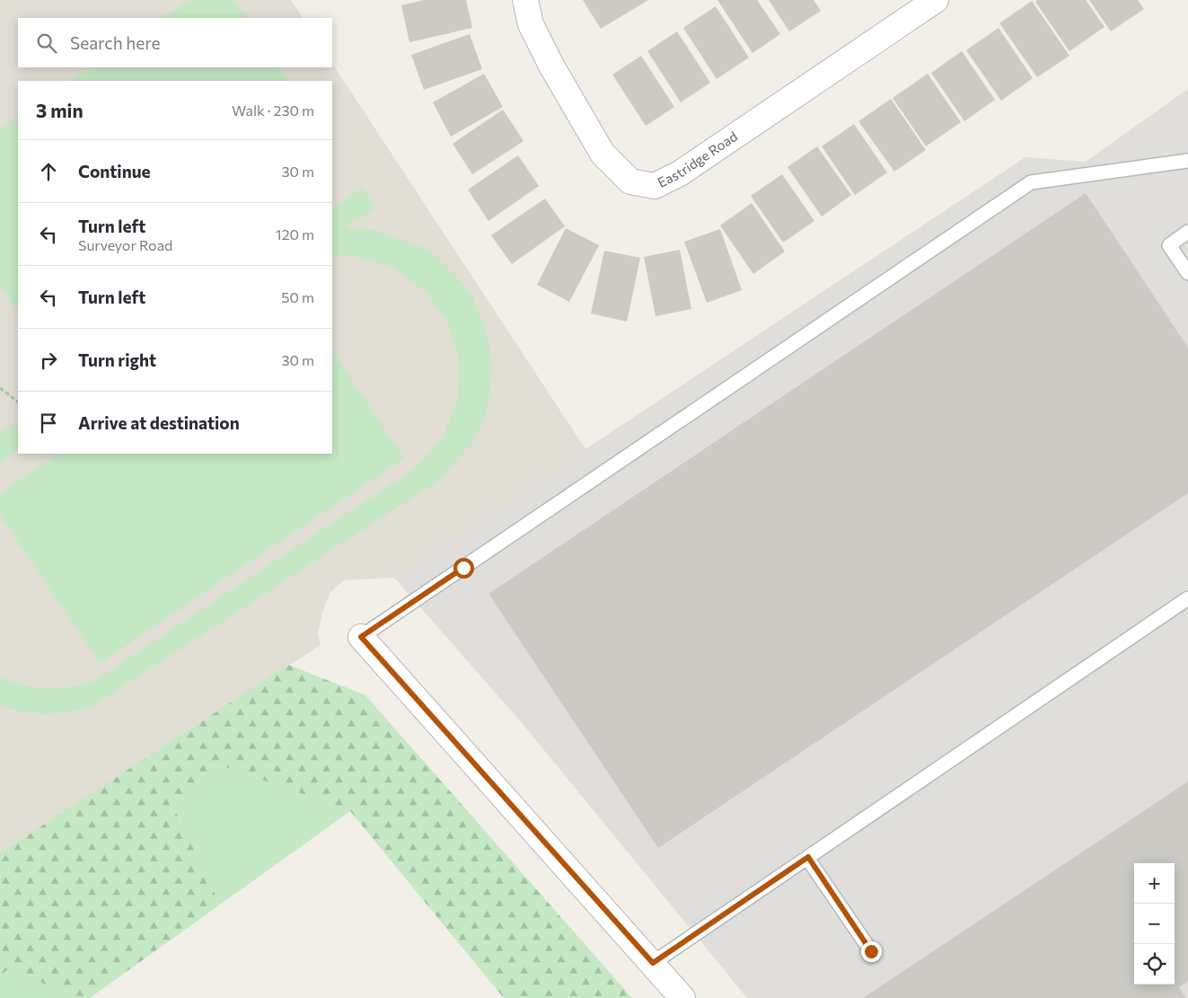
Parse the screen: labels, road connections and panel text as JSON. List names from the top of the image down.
{
  "streets": {
    "street": ["Eastridge Road"]
  },
  "page": {
    "search": "Search here",
    "heading": ["3 min", "Walk · 230 m"],
    "list": [
      ["Continue", "30 m"],
      ["Turn left", "Surveyor Road", "120 m"],
      ["Turn left", "50 m"],
      ["Turn right", "30 m"],
      "Arrive at destination"
    ],
    "map_buttons": ["+", "−"]
  }
}
